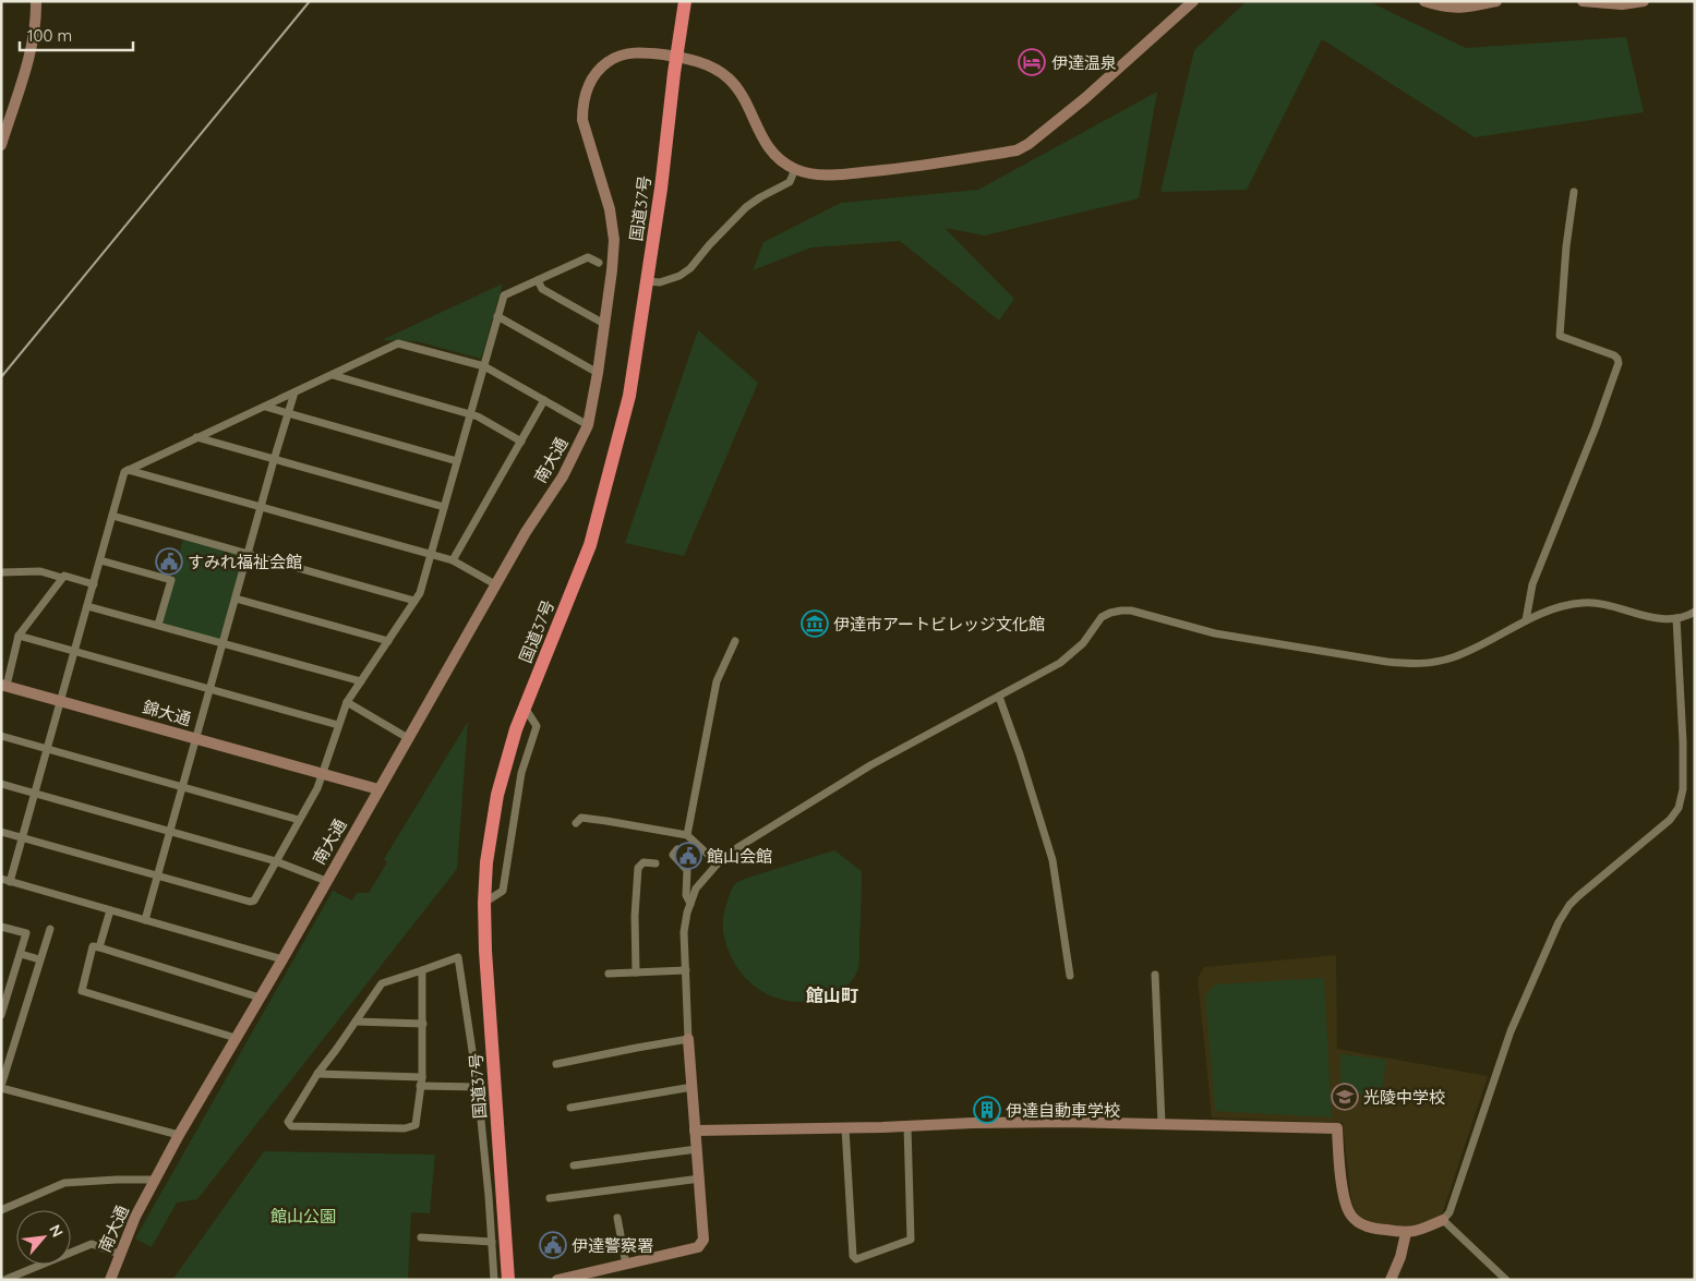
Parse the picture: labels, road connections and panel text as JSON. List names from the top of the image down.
{
  "streets": {
    "highway": ["国道37号"],
    "street": ["南大通", "錦大通"]
  },
  "crossings": [
    ["国道37号", "南大通"],
    ["南大通", "錦大通"]
  ],
  "districts": ["館山町"],
  "parks": ["館山公園"],
  "places": {
    "hotel": ["伊達温泉"],
    "public building": ["すみれ福祉会館", "館山会館", "伊達警察署"],
    "museum": ["伊達市アートビレッジ文化館"],
    "school or university": ["光陵中学校"],
    "building": ["伊達自動車学校"]
  },
  "scale_bar": "100 m",
  "north": "top right"
}
